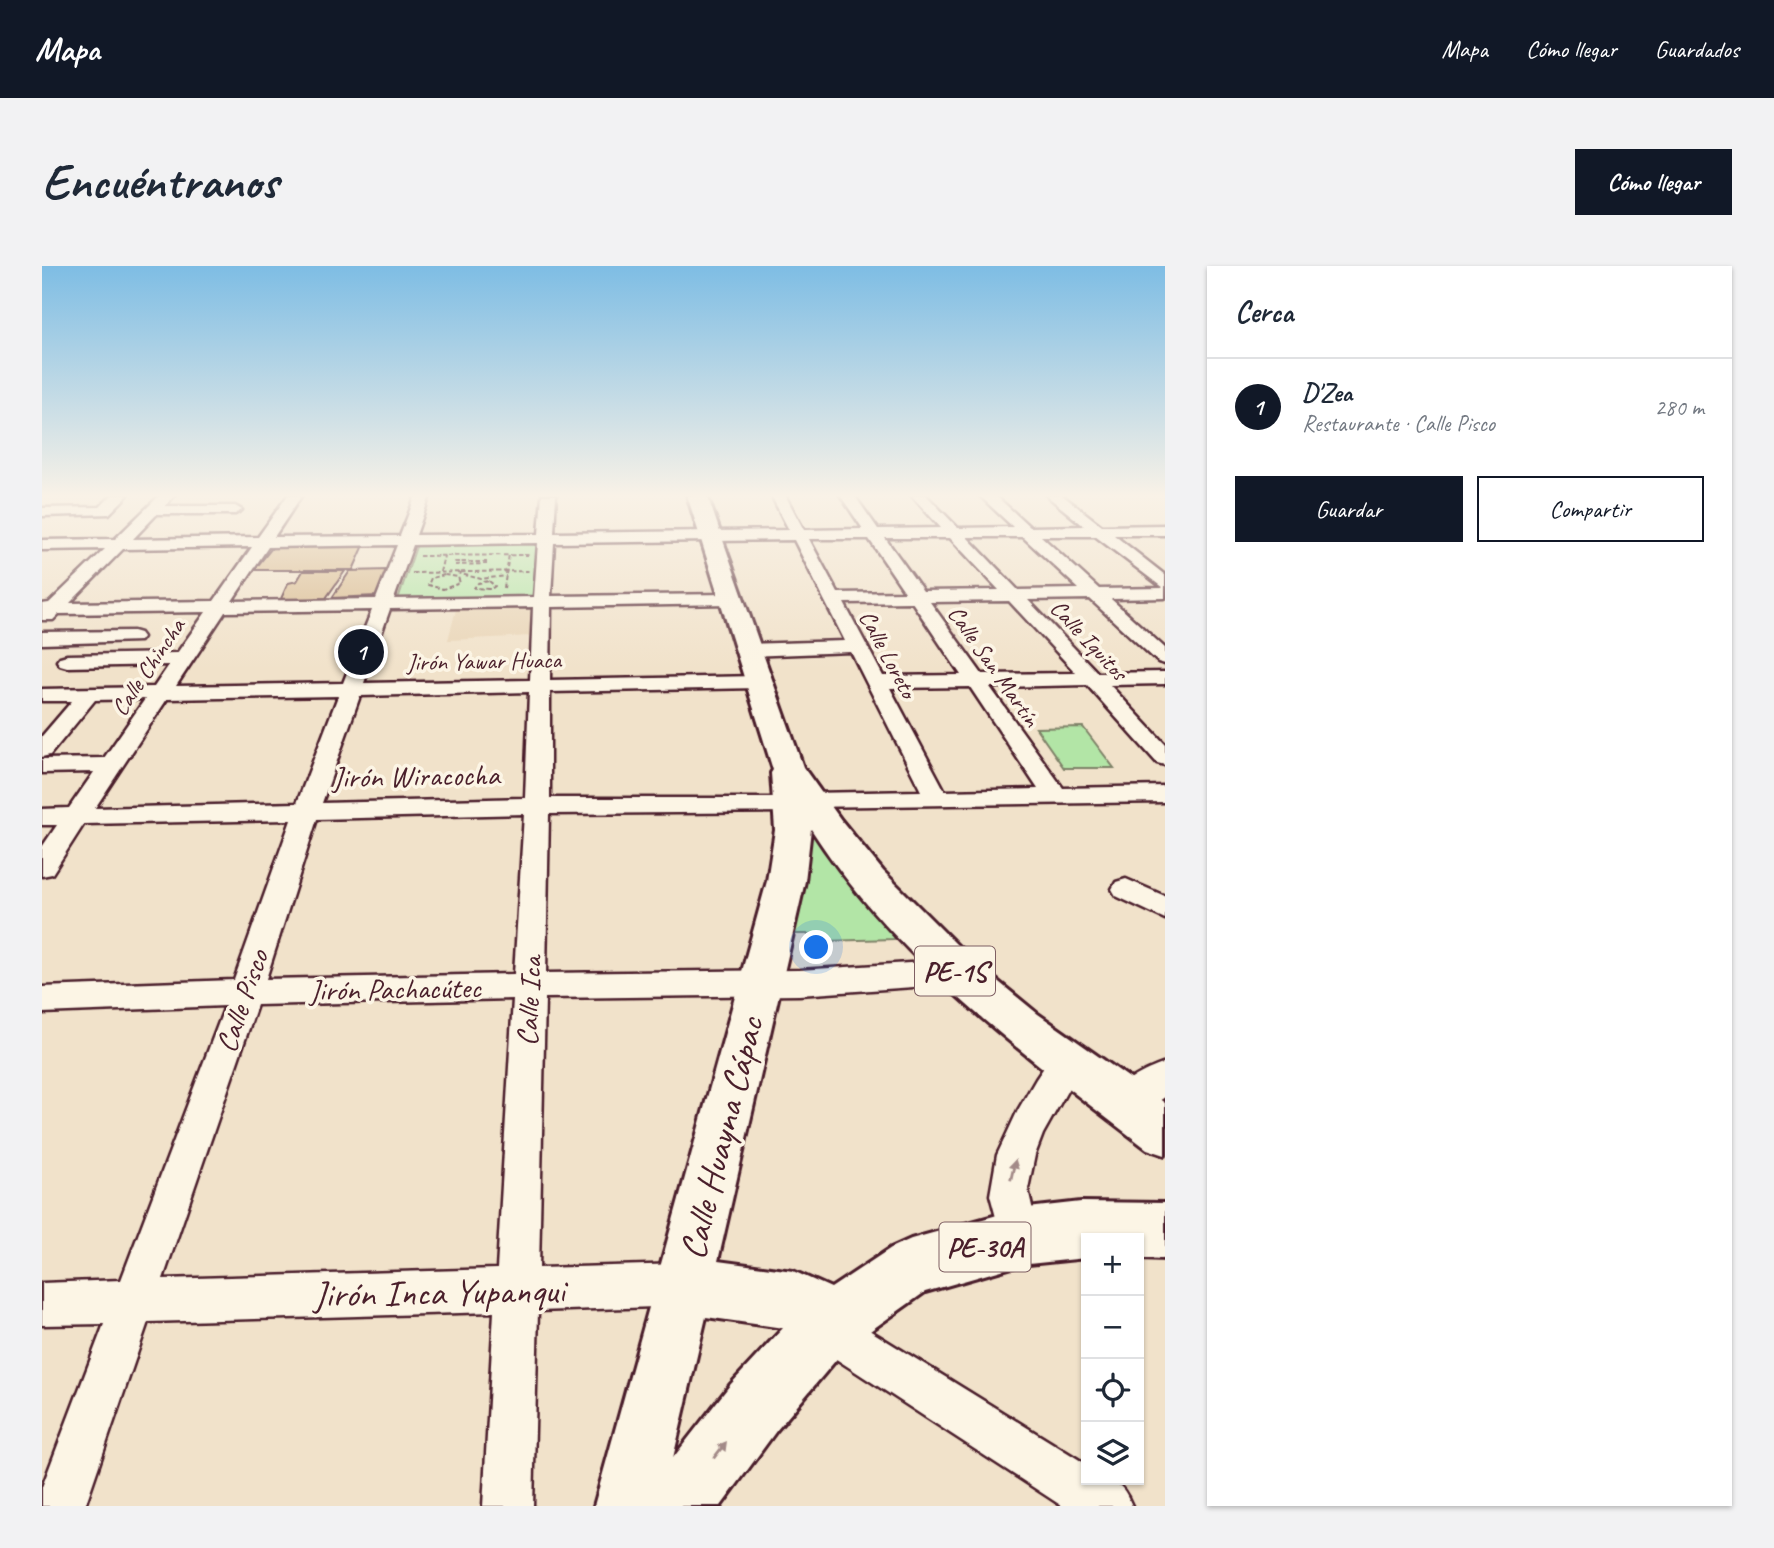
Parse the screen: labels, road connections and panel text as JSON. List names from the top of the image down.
{
  "streets": {
    "highway": [
      "PE-1S",
      "Calle Huayna Cápac",
      "PE-30A",
      "Jirón Inca Yupanqui"
    ],
    "street": [
      "Calle Iquitos",
      "Calle Loreto",
      "Jirón Yawar Huaca",
      "Calle San Martín",
      "Calle Chincha",
      "Jirón Wiracocha",
      "Jirón Pachacútec",
      "Calle Pisco",
      "Calle Ica"
    ]
  },
  "crossings": [
    ["Calle Loreto", "Jirón Wiracocha"],
    ["Jirón Yawar Huaca", "Calle Chincha"],
    ["Jirón Yawar Huaca", "PE-1S"],
    ["Jirón Yawar Huaca", "Calle Pisco"],
    ["Jirón Yawar Huaca", "Calle Ica"],
    ["Calle San Martín", "Jirón Wiracocha"],
    ["Calle Chincha", "Jirón Wiracocha"],
    ["Jirón Wiracocha", "PE-1S"],
    ["Jirón Wiracocha", "Calle Pisco"],
    ["Jirón Wiracocha", "Calle Ica"],
    ["Jirón Wiracocha", "Calle Huayna Cápac"],
    ["PE-1S", "Jirón Pachacútec"],
    ["PE-1S", "Calle Huayna Cápac"],
    ["Jirón Pachacútec", "Calle Pisco"],
    ["Jirón Pachacútec", "Calle Ica"],
    ["Jirón Pachacútec", "Calle Huayna Cápac"],
    ["Calle Pisco", "Jirón Inca Yupanqui"],
    ["Calle Ica", "Jirón Inca Yupanqui"],
    ["Calle Huayna Cápac", "Jirón Inca Yupanqui"],
    ["PE-30A", "Jirón Inca Yupanqui"]
  ],
  "page": {
    "header": "Mapa",
    "nav": ["Mapa", "Cómo llegar", "Guardados"],
    "buttons": [
      "Cómo llegar",
      ["Guardar", "Compartir"]
    ],
    "title": "Encuéntranos",
    "heading": "Cerca",
    "list": [
      {
        "mark": "1",
        "name": "D'Zea",
        "note": "Restaurante · Calle Pisco",
        "value": "280 m"
      }
    ],
    "pins": "1",
    "map_buttons": ["+", "−"]
  }
}
